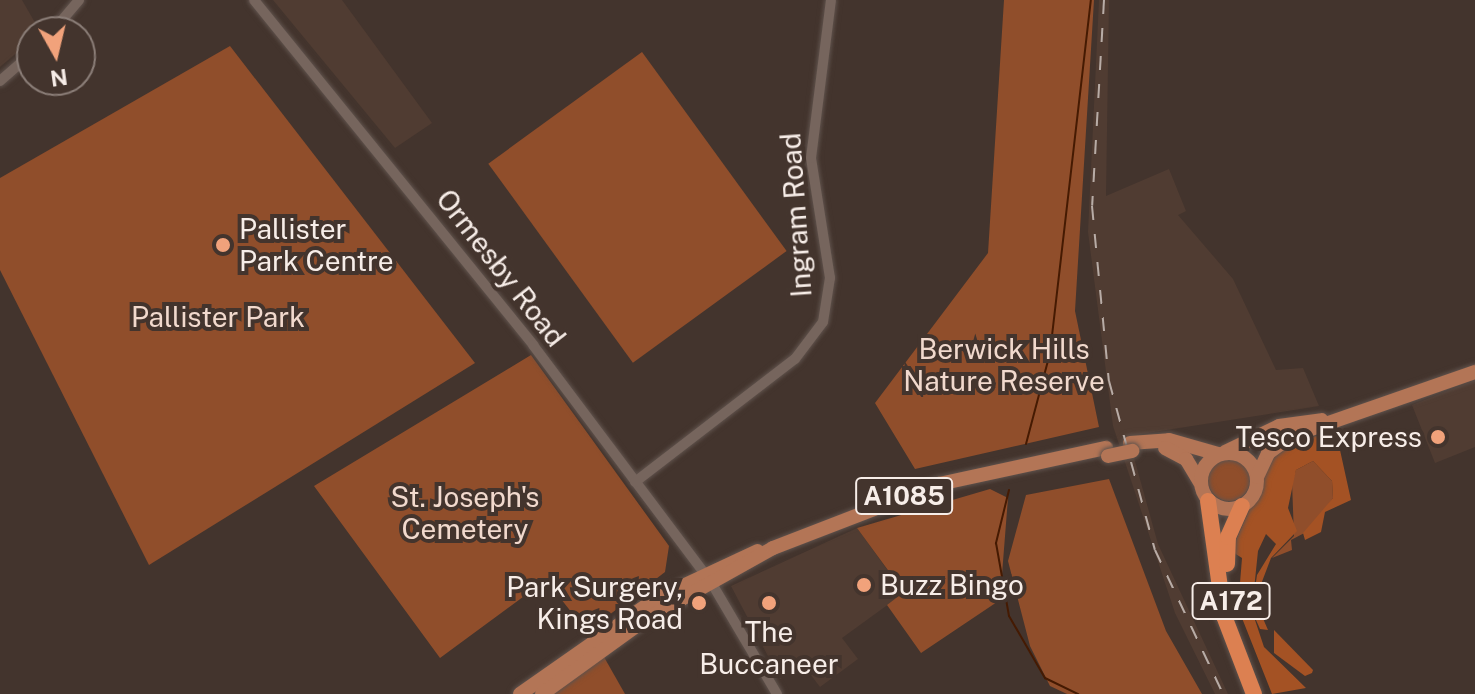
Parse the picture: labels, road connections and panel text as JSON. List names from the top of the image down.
{
  "streets": {
    "highway": ["A172"],
    "main road": ["A1085"],
    "street": ["Ingram Road", "Ormesby Road"]
  },
  "crossings": [
    ["Ingram Road", "Ormesby Road"],
    ["Ormesby Road", "A1085"],
    ["A1085", "A172"]
  ],
  "parks": ["Pallister Park", "Berwick Hills Nature Reserve", "St. Joseph's Cemetery"],
  "places": [
    "Pallister Park Centre",
    "Tesco Express",
    "Buzz Bingo",
    "Park Surgery, Kings Road",
    "The Buccaneer"
  ],
  "north": "bottom"
}
